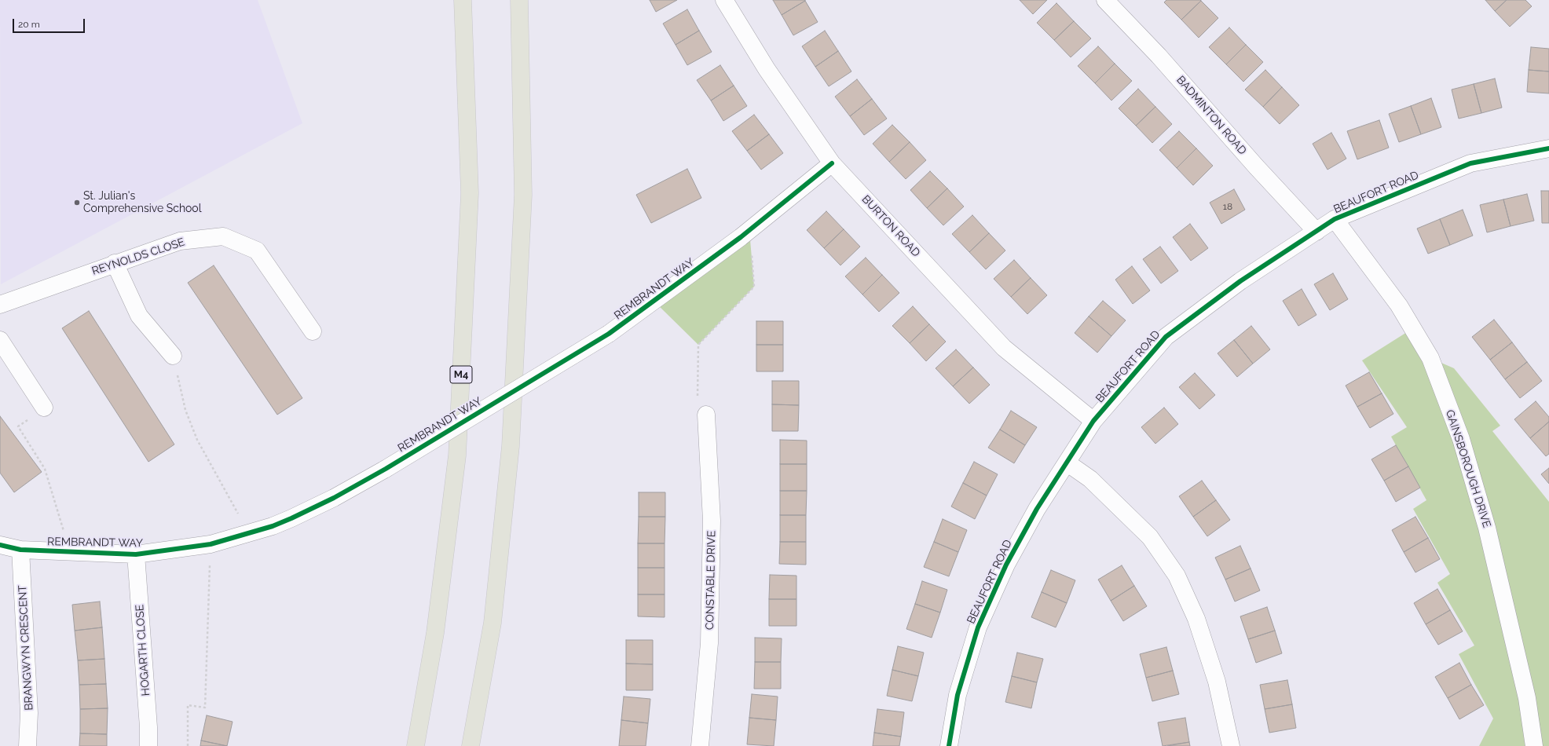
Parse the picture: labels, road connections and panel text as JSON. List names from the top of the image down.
{
  "streets": {
    "highway": ["M4"],
    "street": [
      "BADMINTON ROAD",
      "BEAUFORT ROAD",
      "BURTON ROAD",
      "REYNOLDS CLOSE",
      "REMBRANDT WAY",
      "GAINSBOROUGH DRIVE",
      "CONSTABLE DRIVE",
      "BRANGWYN CRESCENT",
      "HOGARTH CLOSE"
    ]
  },
  "crossings": [
    ["BADMINTON ROAD", "BEAUFORT ROAD"],
    ["BEAUFORT ROAD", "BURTON ROAD"],
    ["BEAUFORT ROAD", "GAINSBOROUGH DRIVE"],
    ["BURTON ROAD", "REMBRANDT WAY"],
    ["REMBRANDT WAY", "BRANGWYN CRESCENT"],
    ["REMBRANDT WAY", "HOGARTH CLOSE"]
  ],
  "places": ["St. Julian's Comprehensive School"],
  "house_numbers": ["18"],
  "scale_bar": "20 m"
}
